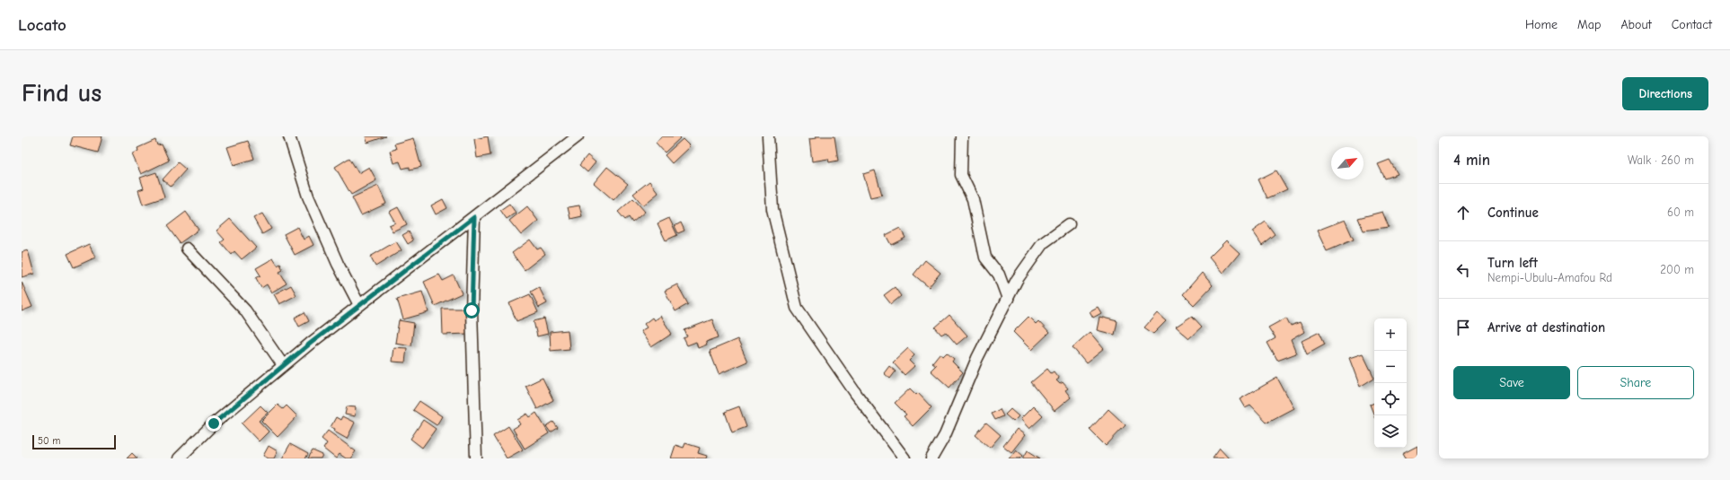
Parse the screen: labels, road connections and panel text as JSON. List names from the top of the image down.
{
  "scale_bar": "50 m",
  "north": "top right",
  "page": {
    "header": "Locato",
    "nav": [
      "Home",
      "Map",
      "About",
      "Contact"
    ],
    "buttons": [
      "Directions",
      ["Save", "Share"]
    ],
    "title": "Find us",
    "heading": ["4 min", "Walk · 260 m"],
    "list": [
      ["Continue", "60 m"],
      ["Turn left", "Nempi-Ubulu-Amafou Rd", "200 m"],
      "Arrive at destination"
    ],
    "map_buttons": ["+", "−"],
    "scale": "50 m"
  }
}
